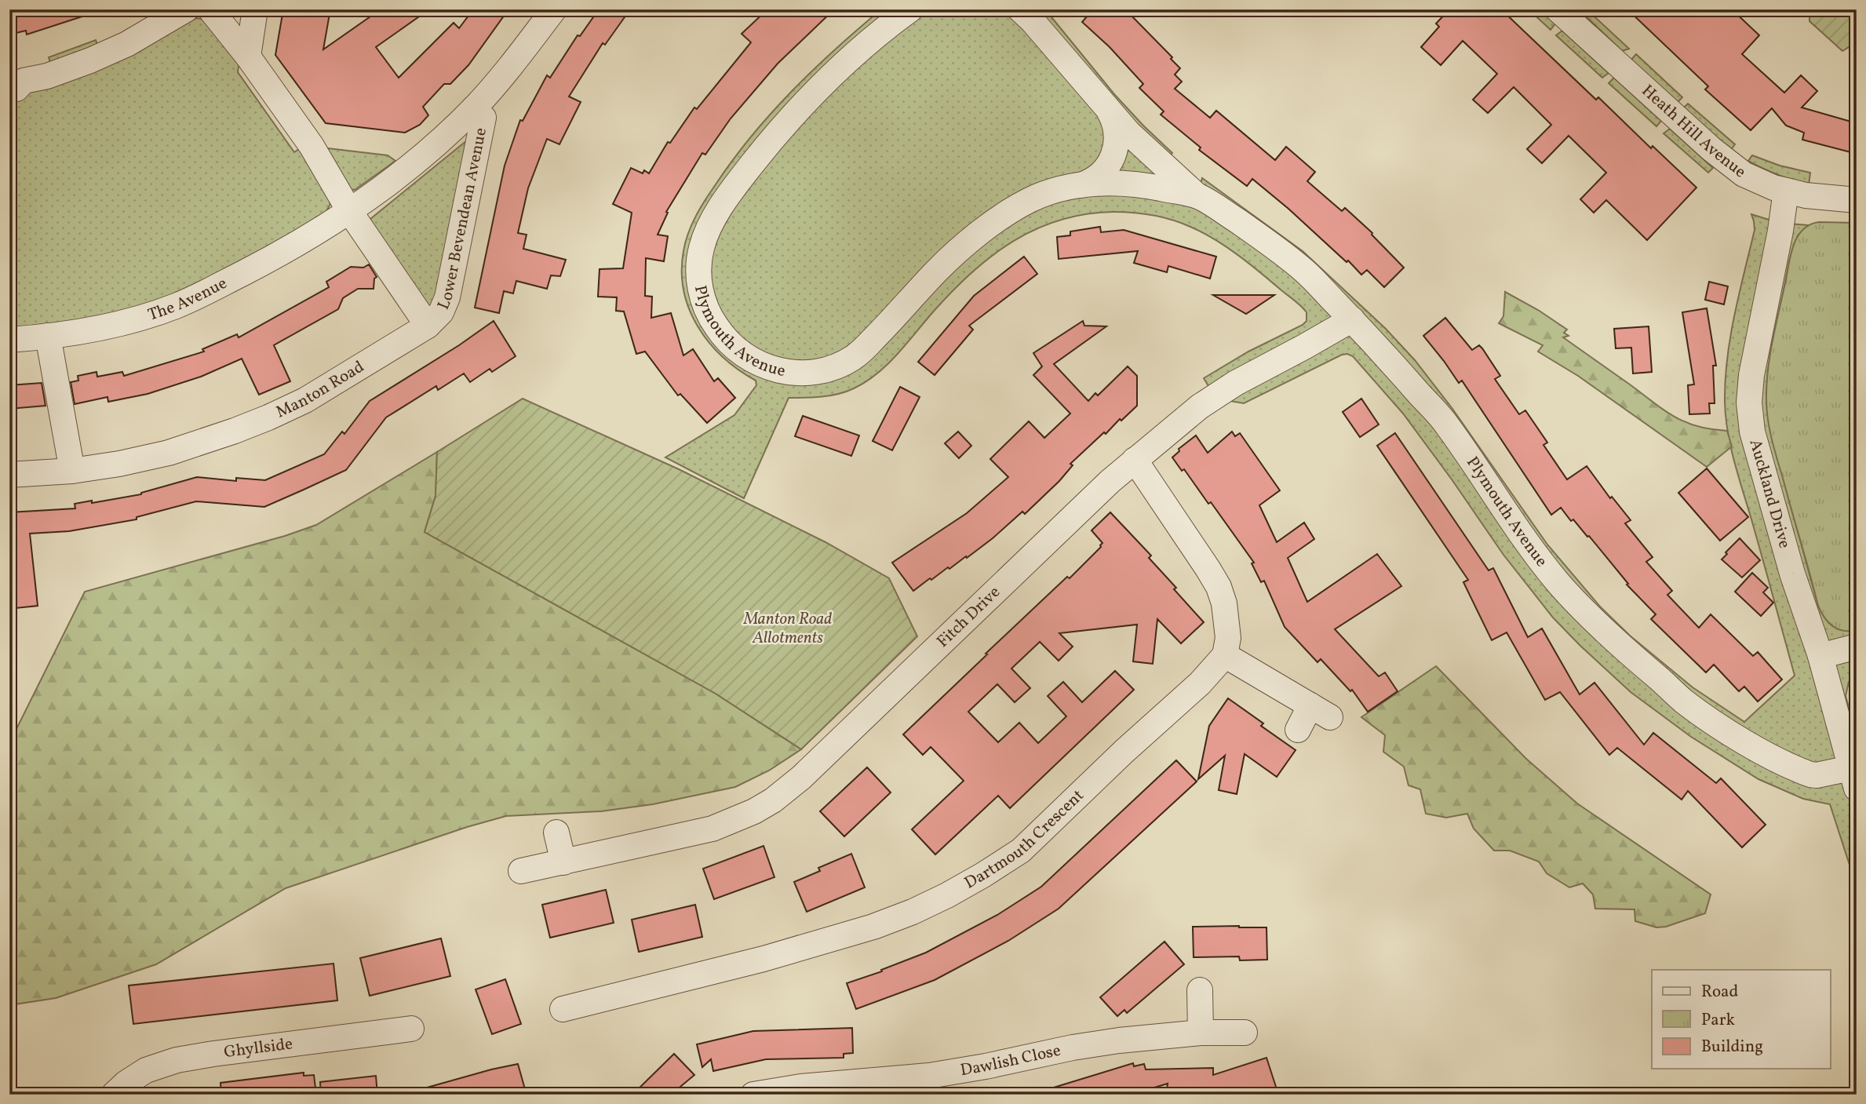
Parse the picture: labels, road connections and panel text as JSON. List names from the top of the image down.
{
  "streets": {
    "street": [
      "Heath Hill Avenue",
      "Lower Bevendean Avenue",
      "The Avenue",
      "Plymouth Avenue",
      "Manton Road",
      "Auckland Drive",
      "Fitch Drive",
      "Dartmouth Crescent",
      "Ghyllside",
      "Dawlish Close"
    ]
  },
  "crossings": [
    ["Heath Hill Avenue", "Auckland Drive"],
    ["Lower Bevendean Avenue", "The Avenue"],
    ["Lower Bevendean Avenue", "Manton Road"],
    ["Plymouth Avenue", "Auckland Drive"],
    ["Plymouth Avenue", "Fitch Drive"]
  ],
  "parks": ["Manton Road Allotments"],
  "legend": ["Road", "Park", "Building"]
}
